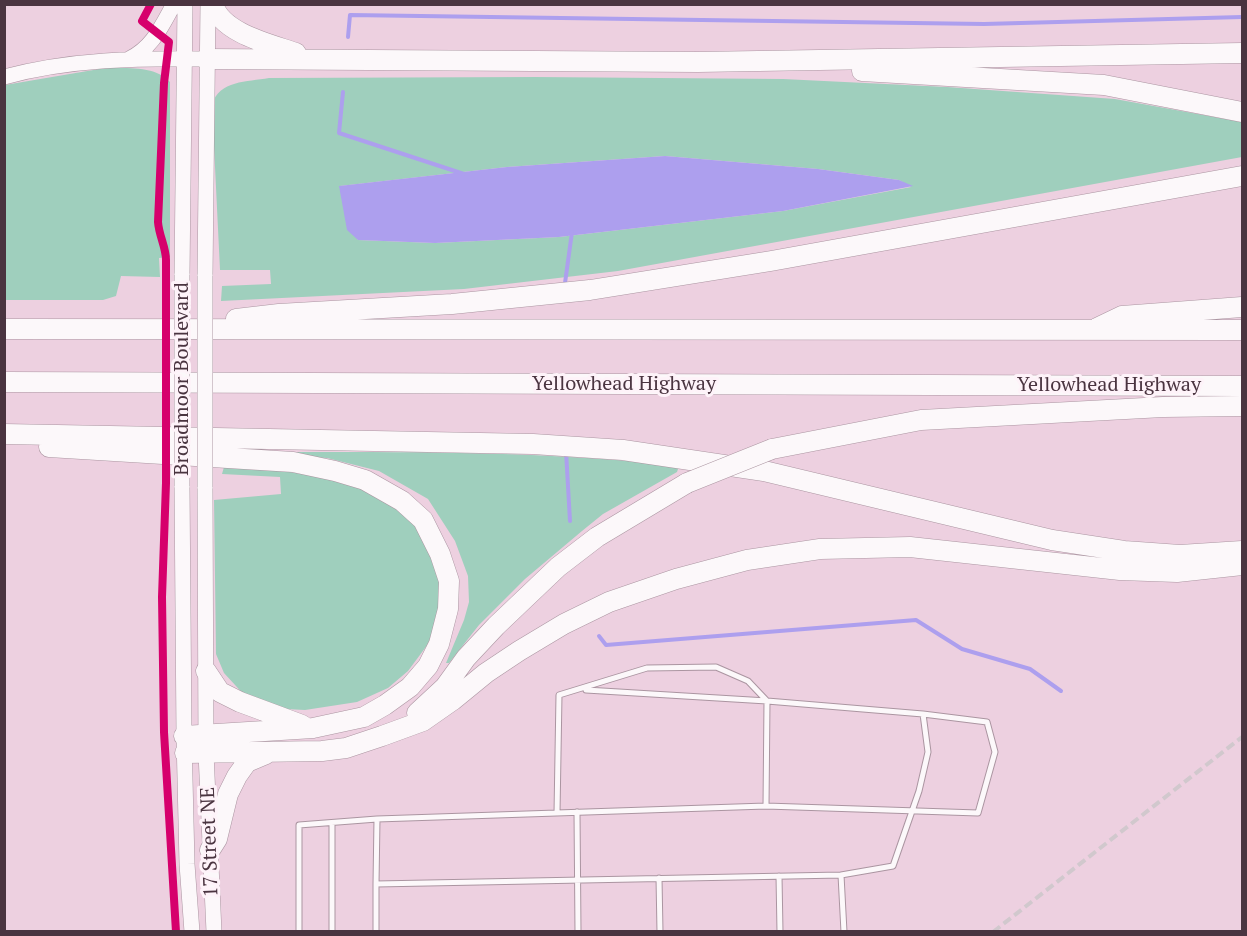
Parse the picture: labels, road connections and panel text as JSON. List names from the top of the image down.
{
  "streets": {
    "highway": ["Yellowhead Highway"],
    "main road": ["Broadmoor Boulevard", "17 Street NE"]
  },
  "crossings": [
    ["Broadmoor Boulevard", "17 Street NE"]
  ]
}
